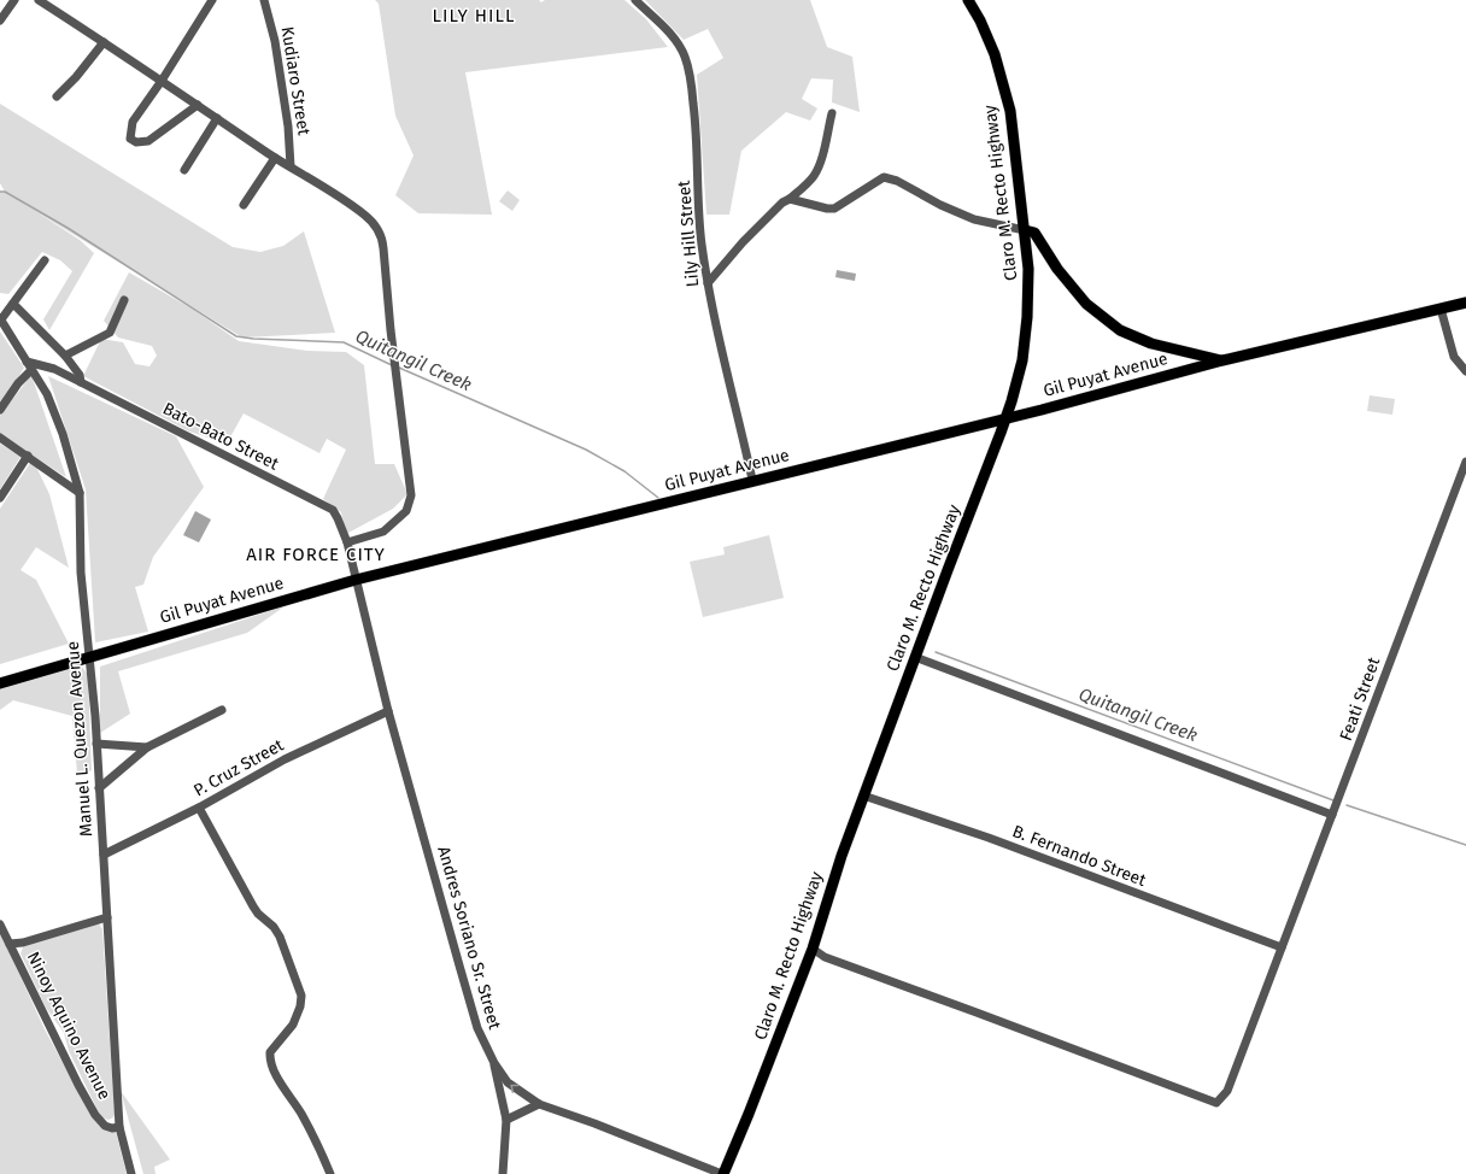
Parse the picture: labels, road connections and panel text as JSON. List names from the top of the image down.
{
  "streets": {
    "main road": ["Claro M. Recto Highway", "Gil Puyat Avenue"],
    "street": [
      "Kudiaro Street",
      "Lily Hill Street",
      "Bato-Bato Street",
      "Feati Street",
      "Manuel L. Quezon Avenue",
      "P. Cruz Street",
      "B. Fernando Street",
      "Andres Soriano Sr. Street",
      "Ninoy Aquino Avenue"
    ]
  },
  "crossings": [
    ["Claro M. Recto Highway", "Gil Puyat Avenue"],
    ["Claro M. Recto Highway", "Feati Street"],
    ["Claro M. Recto Highway", "B. Fernando Street"],
    ["Claro M. Recto Highway", "Andres Soriano Sr. Street"],
    ["Lily Hill Street", "Gil Puyat Avenue"],
    ["Gil Puyat Avenue", "Bato-Bato Street"],
    ["Gil Puyat Avenue", "Manuel L. Quezon Avenue"],
    ["Gil Puyat Avenue", "Andres Soriano Sr. Street"],
    ["Bato-Bato Street", "Manuel L. Quezon Avenue"],
    ["Bato-Bato Street", "Andres Soriano Sr. Street"],
    ["Feati Street", "B. Fernando Street"],
    ["Manuel L. Quezon Avenue", "P. Cruz Street"],
    ["Manuel L. Quezon Avenue", "Ninoy Aquino Avenue"],
    ["P. Cruz Street", "Andres Soriano Sr. Street"]
  ],
  "districts": ["LILY HILL", "AIR FORCE CITY"],
  "water": ["Quitangil Creek"]
}
